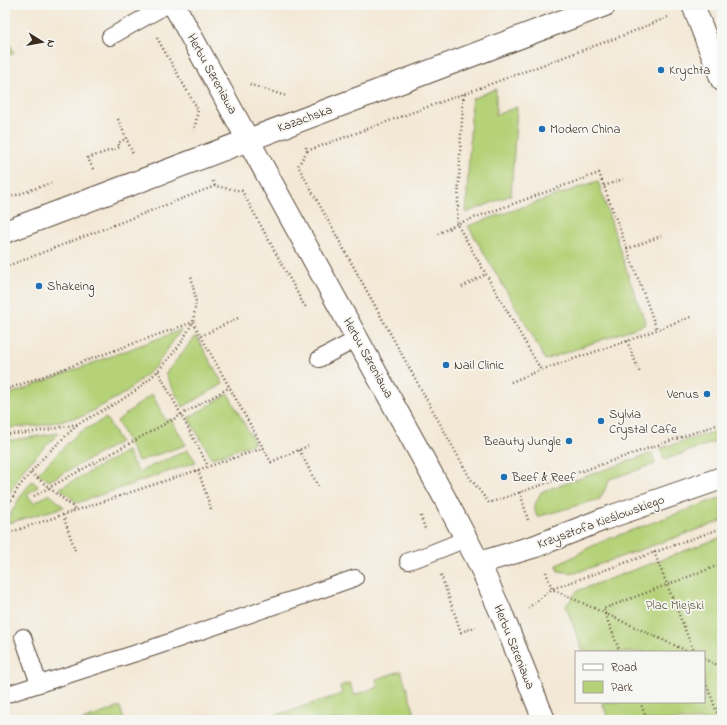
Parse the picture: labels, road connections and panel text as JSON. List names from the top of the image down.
{
  "streets": {
    "street": ["Herbu Szreniawa", "Kazachska", "Krzysztofa Kieślowskiego"]
  },
  "crossings": [
    ["Herbu Szreniawa", "Kazachska"],
    ["Herbu Szreniawa", "Krzysztofa Kieślowskiego"]
  ],
  "parks": ["Plac Miejski"],
  "places": [
    "Krychta",
    "Modern China",
    "Shakeing",
    "Nail Clinic",
    "Venus",
    "Sylvia Crystal Cafe",
    "Beauty Jungle",
    "Beef & Reef"
  ],
  "legend": ["Road", "Park"],
  "north": "right"
}
